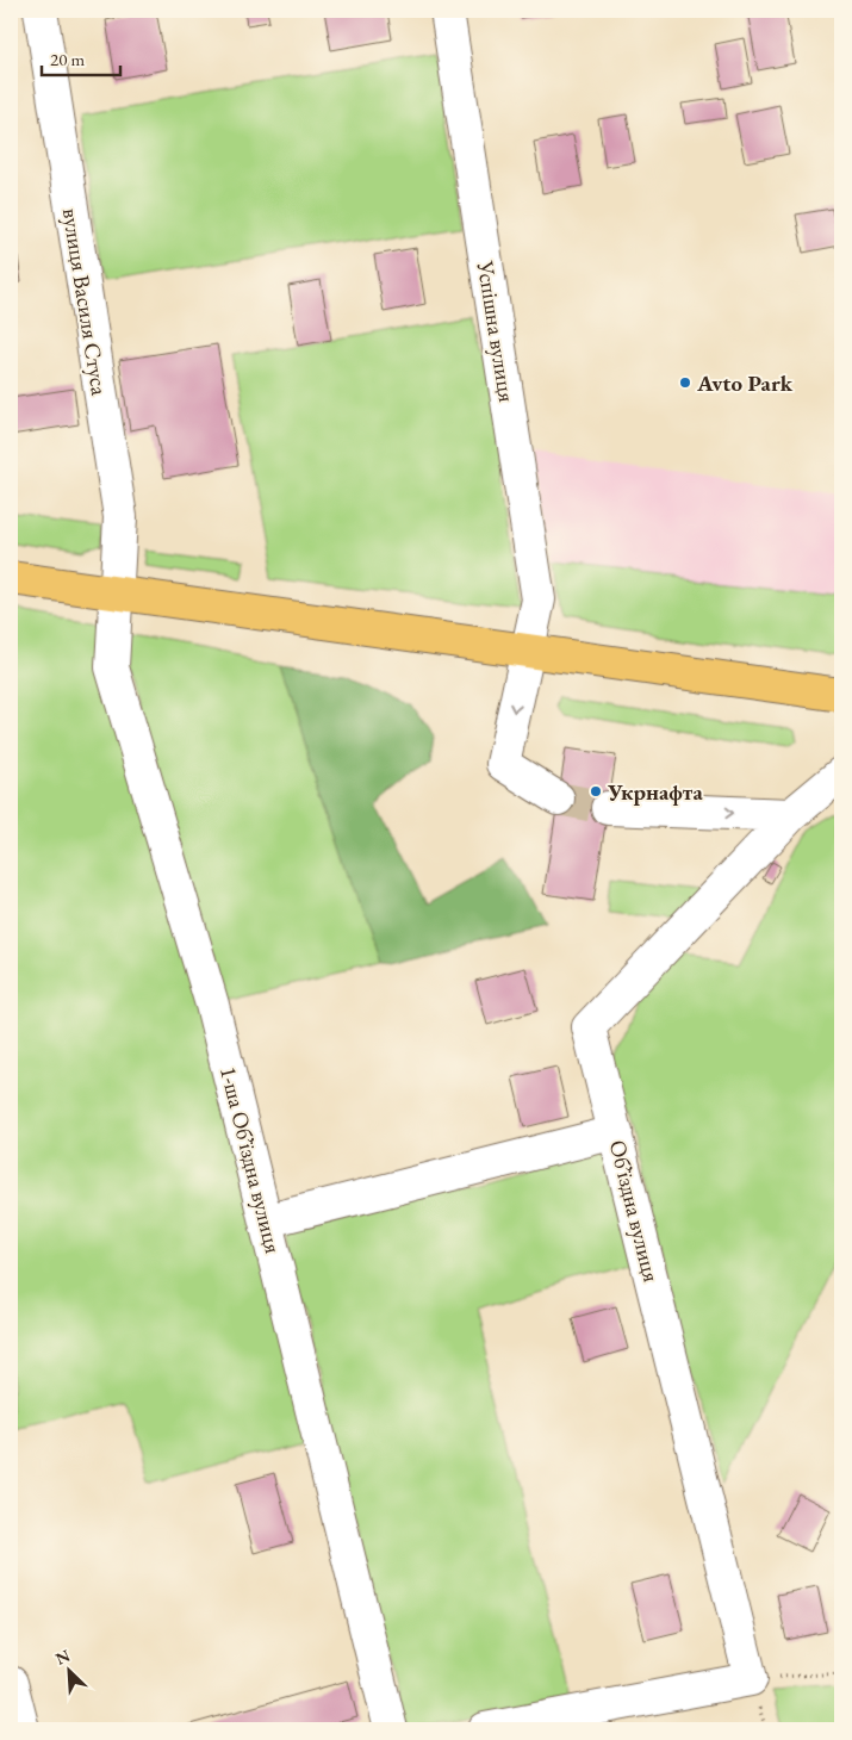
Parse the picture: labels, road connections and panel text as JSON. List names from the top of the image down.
{
  "streets": {
    "street": [
      "вулиця Василя Стуса",
      "Успішна вулиця",
      "1-ша Обʼїздна вулиця",
      "Обʼїздна вулиця"
    ]
  },
  "crossings": [
    ["вулиця Василя Стуса", "1-ша Обʼїздна вулиця"]
  ],
  "places": ["Avto Park", "Укрнафта"],
  "scale_bar": "20 m",
  "north": "top left"
}
